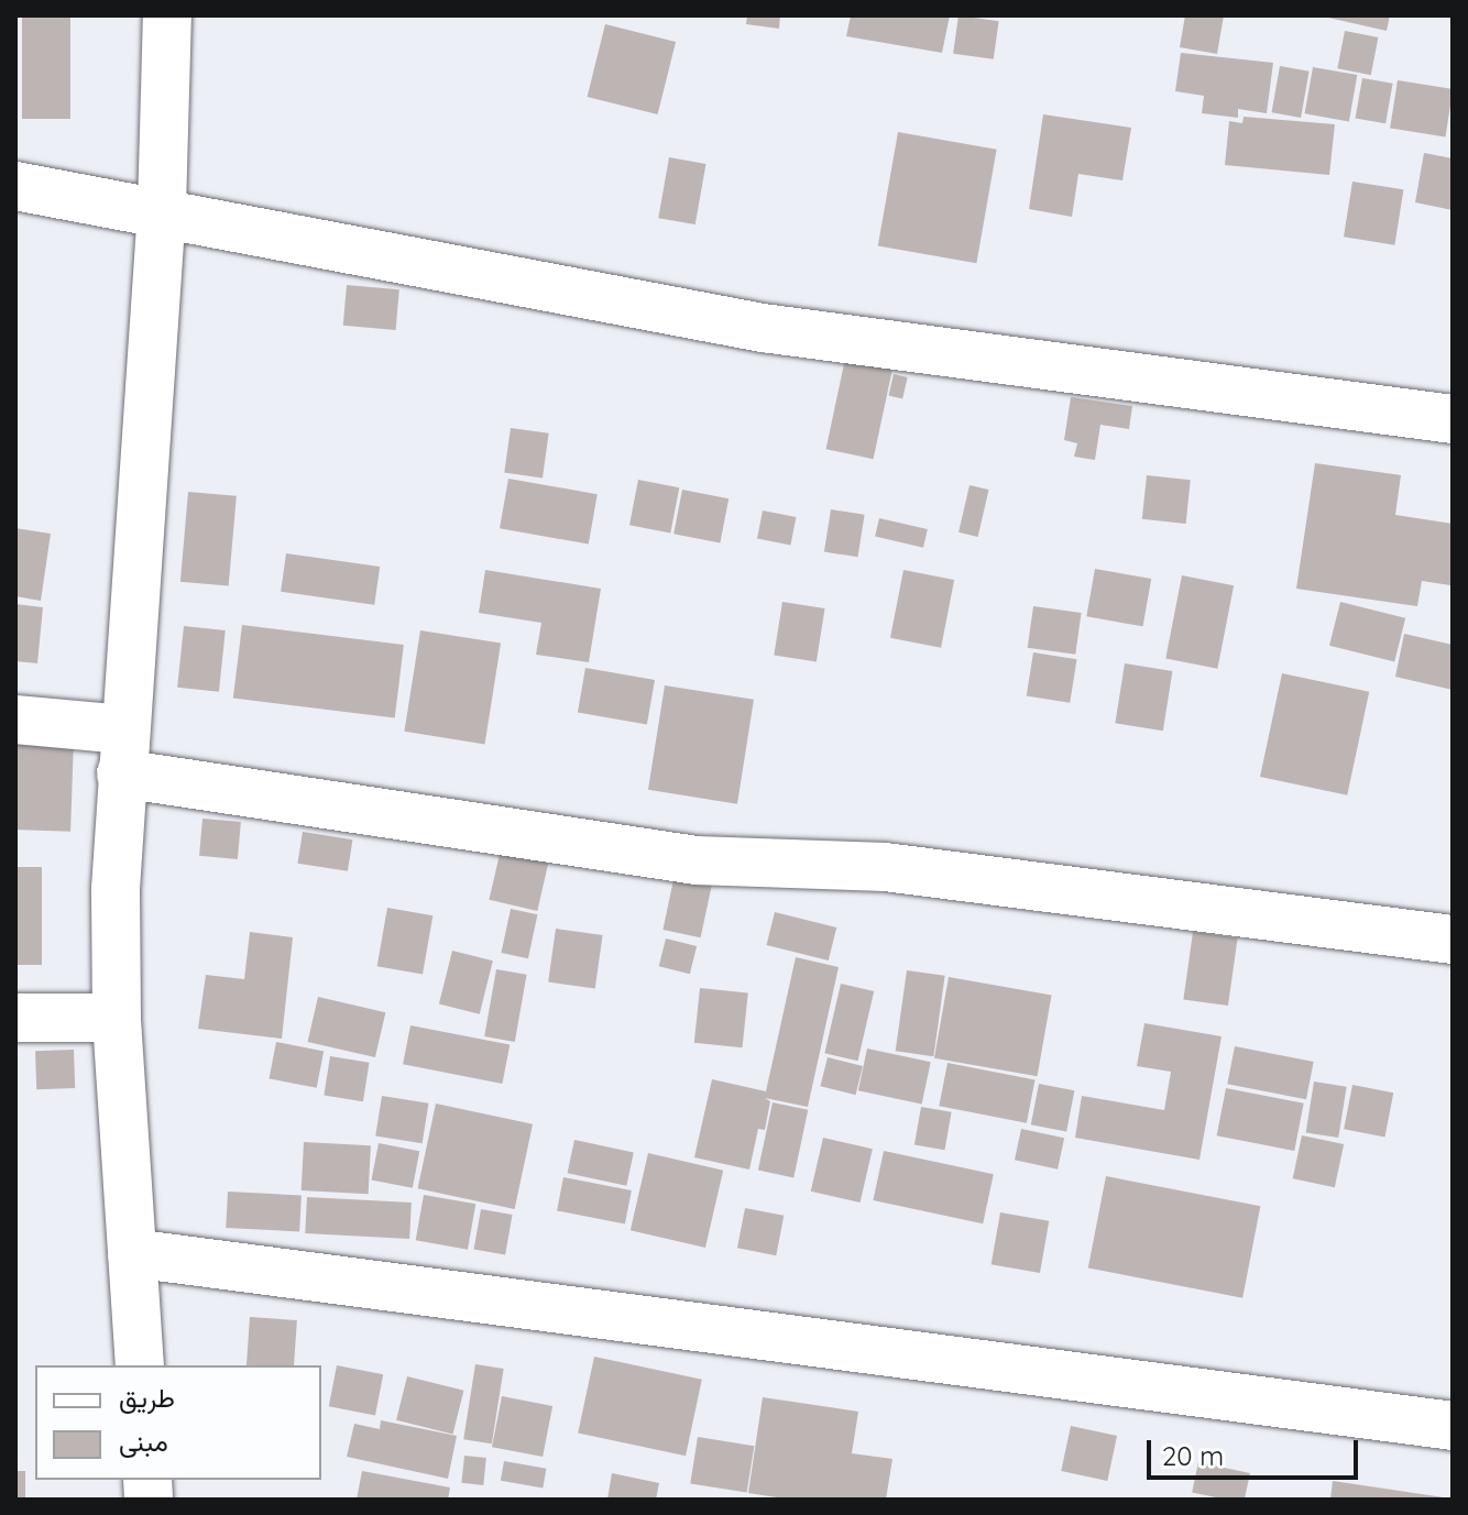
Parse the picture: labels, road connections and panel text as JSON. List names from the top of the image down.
{
  "legend": ["طريق", "مبنى"],
  "scale_bar": "20 m"
}
